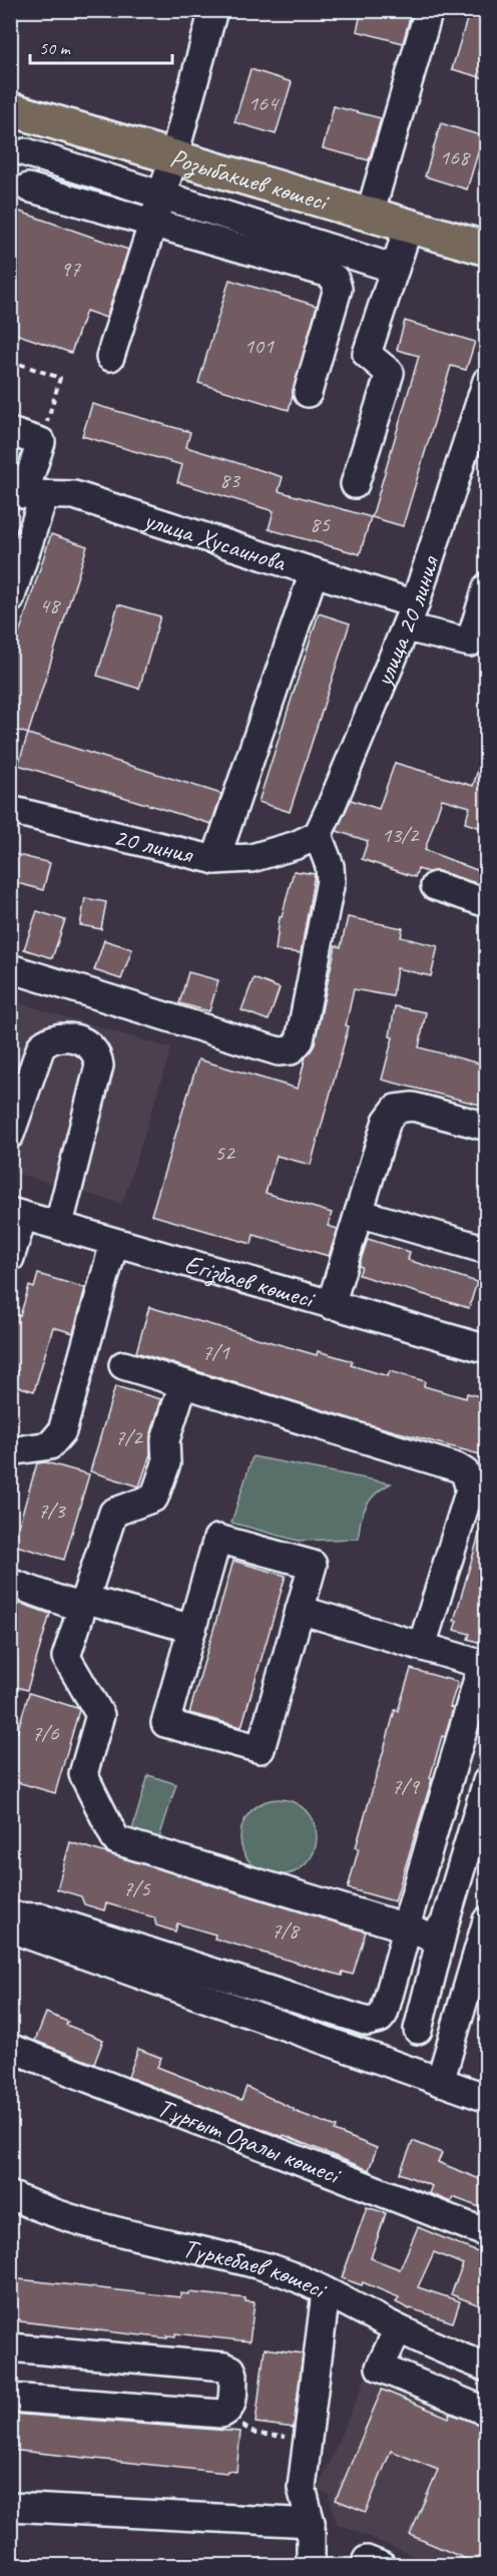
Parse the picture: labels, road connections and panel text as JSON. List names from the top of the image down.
{
  "streets": {
    "main road": ["Розыбакиев көшесі"],
    "street": [
      "улица Хусаинова",
      "улица 20 линия",
      "20 линия",
      "Егізбаев көшесі",
      "Тұрғыт Озалы көшесі",
      "Түркебаев көшесі"
    ]
  },
  "crossings": [
    ["улица Хусаинова", "улица 20 линия"],
    ["улица 20 линия", "20 линия"]
  ],
  "house_numbers": [
    "164",
    "168",
    "97",
    "101",
    "83",
    "85",
    "48",
    "13/2",
    "52",
    "7/1",
    "7/2",
    "7/3",
    "7/6",
    "7/9",
    "7/5",
    "7/8"
  ],
  "scale_bar": "50 m"
}
